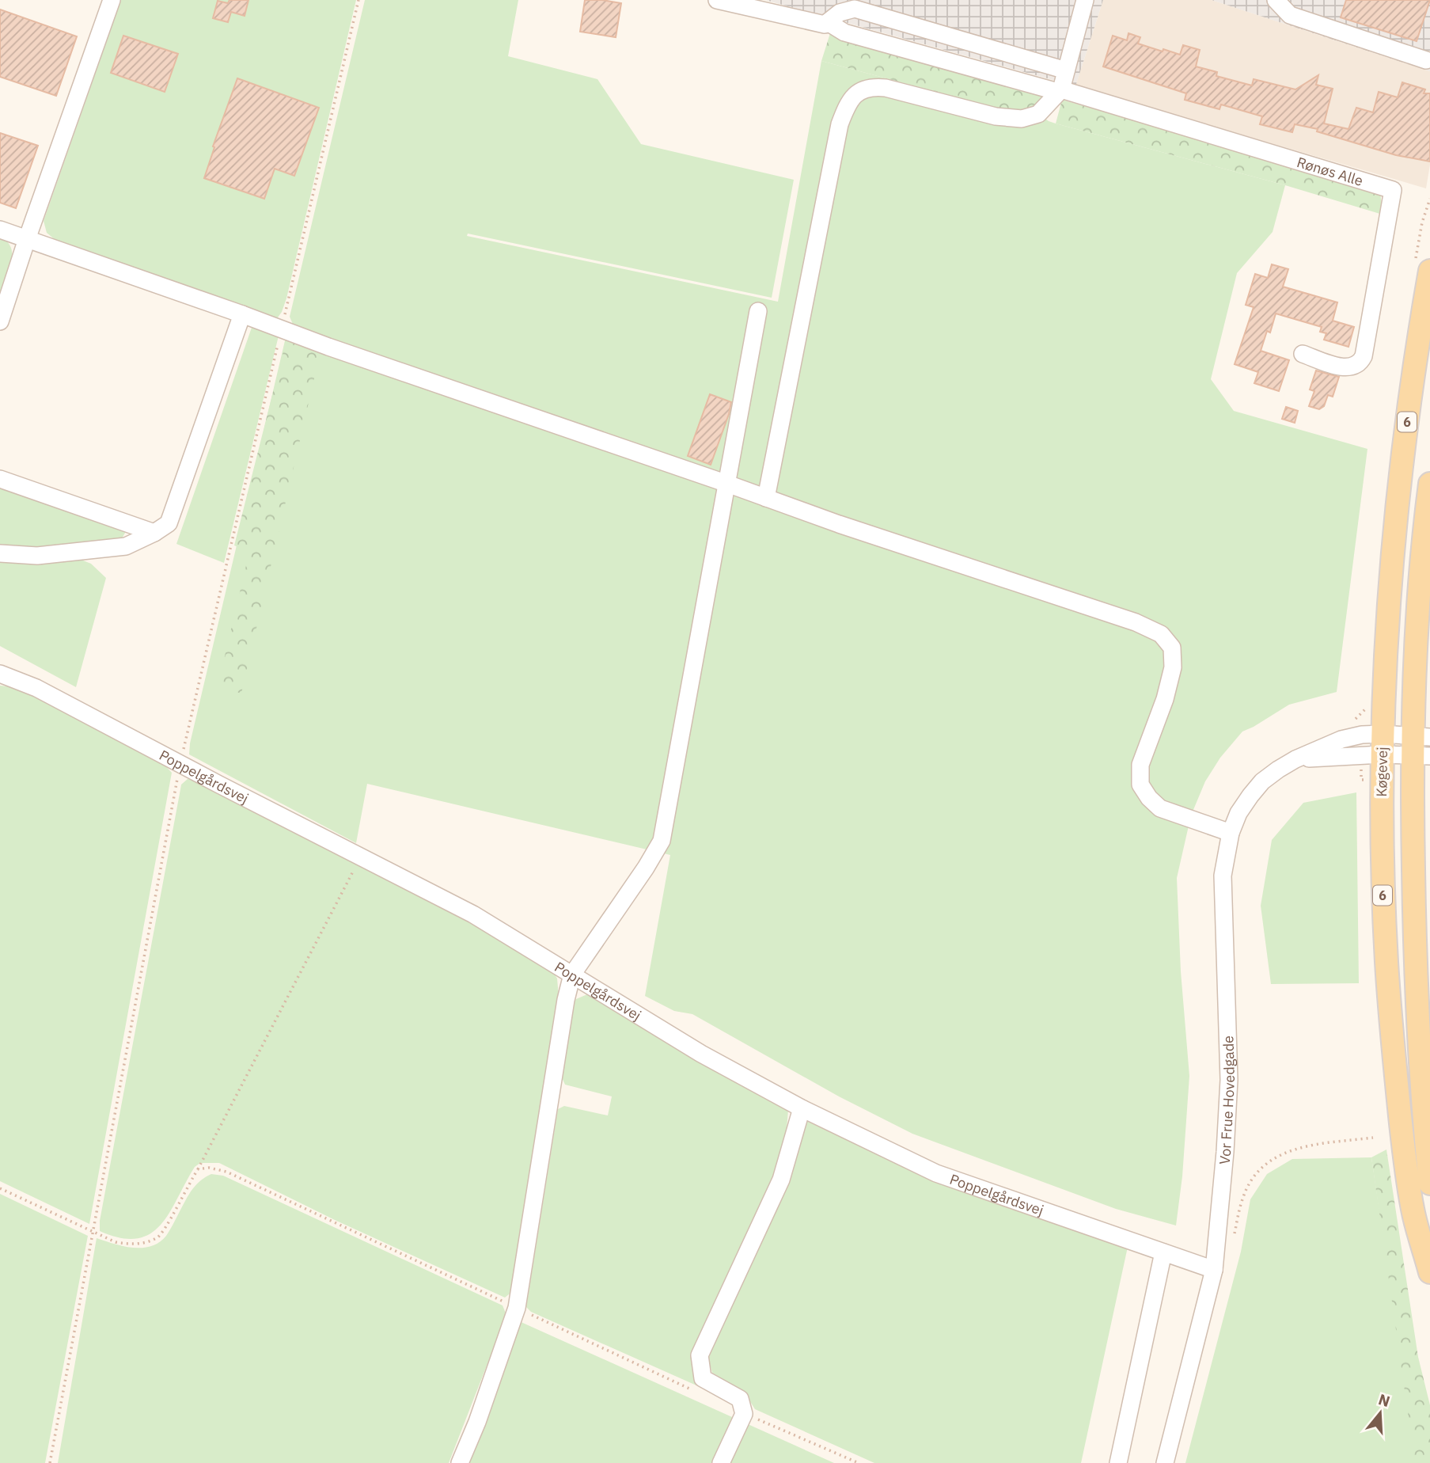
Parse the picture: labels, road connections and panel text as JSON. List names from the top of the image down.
{
  "streets": {
    "main road": ["6", "Køgevej"],
    "street": ["Rønøs Alle", "Poppelgårdsvej", "Vor Frue Hovedgade"]
  },
  "crossings": [
    ["Køgevej", "Vor Frue Hovedgade"],
    ["Poppelgårdsvej", "Vor Frue Hovedgade"]
  ],
  "north": "top"
}
